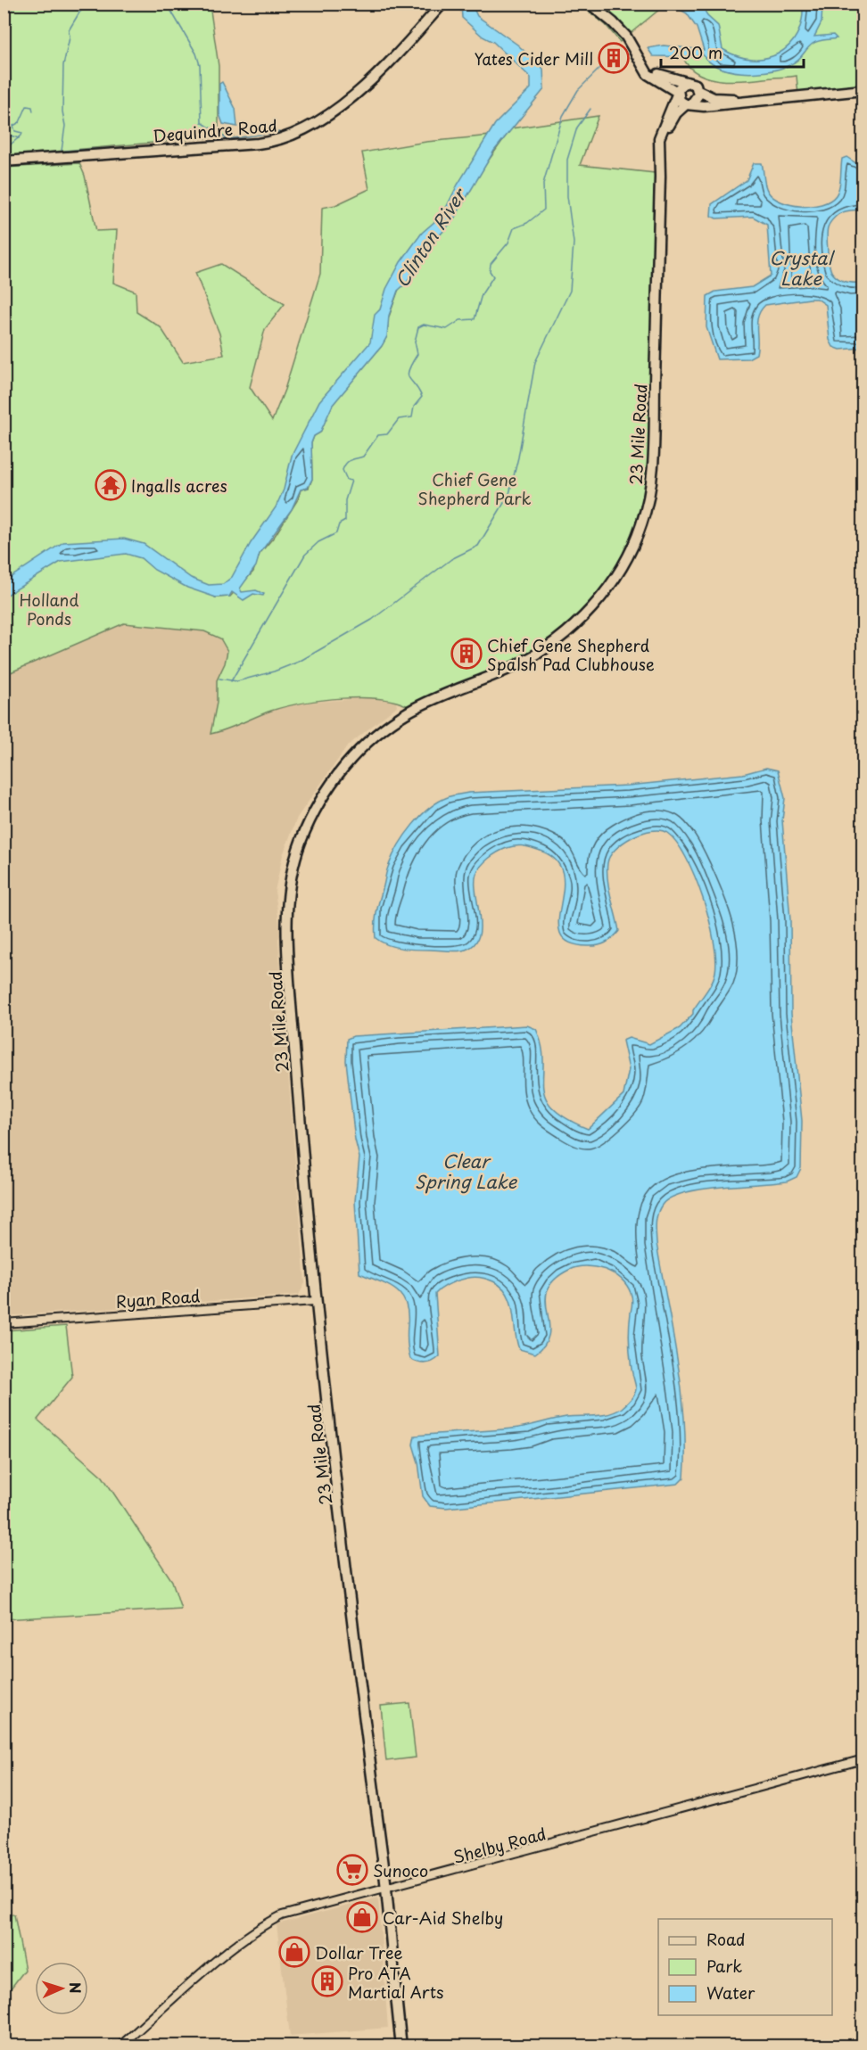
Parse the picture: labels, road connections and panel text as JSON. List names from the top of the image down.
{
  "streets": {
    "main road": ["Dequindre Road", "23 Mile Road"],
    "street": ["Ryan Road", "Shelby Road"]
  },
  "crossings": [
    ["23 Mile Road", "Ryan Road"],
    ["23 Mile Road", "Shelby Road"]
  ],
  "water": ["Clinton River", "Crystal Lake", "Clear Spring Lake"],
  "parks": ["Chief Gene Shepherd Park", "Holland Ponds"],
  "places": {
    "building": ["Yates Cider Mill", "Chief Gene Shepherd Spalsh Pad Clubhouse", "Pro ATA Martial Arts"],
    "temple": ["Ingalls acres"],
    "supermarket": ["Sunoco"],
    "shop": ["Car-Aid Shelby", "Dollar Tree"]
  },
  "legend": ["Road", "Park", "Water"],
  "scale_bar": "200 m",
  "north": "right"
}
